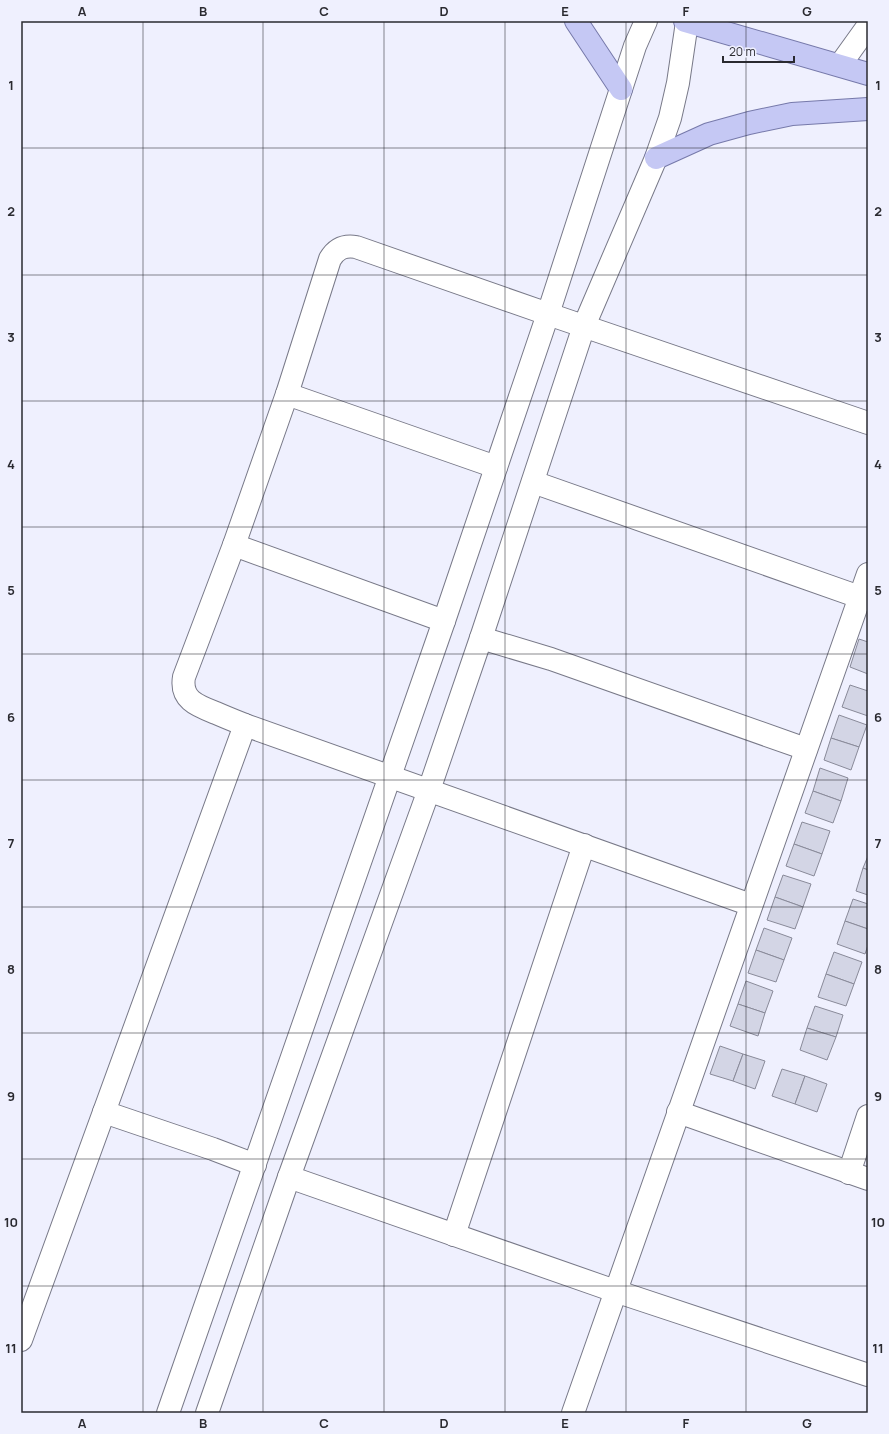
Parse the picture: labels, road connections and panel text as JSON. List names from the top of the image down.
{
  "scale_bar": "20 m",
  "grid": {
    "columns": [
      "A",
      "B",
      "C",
      "D",
      "E",
      "F",
      "G"
    ],
    "rows": [
      "1",
      "2",
      "3",
      "4",
      "5",
      "6",
      "7",
      "8",
      "9",
      "10",
      "11"
    ]
  }
}
